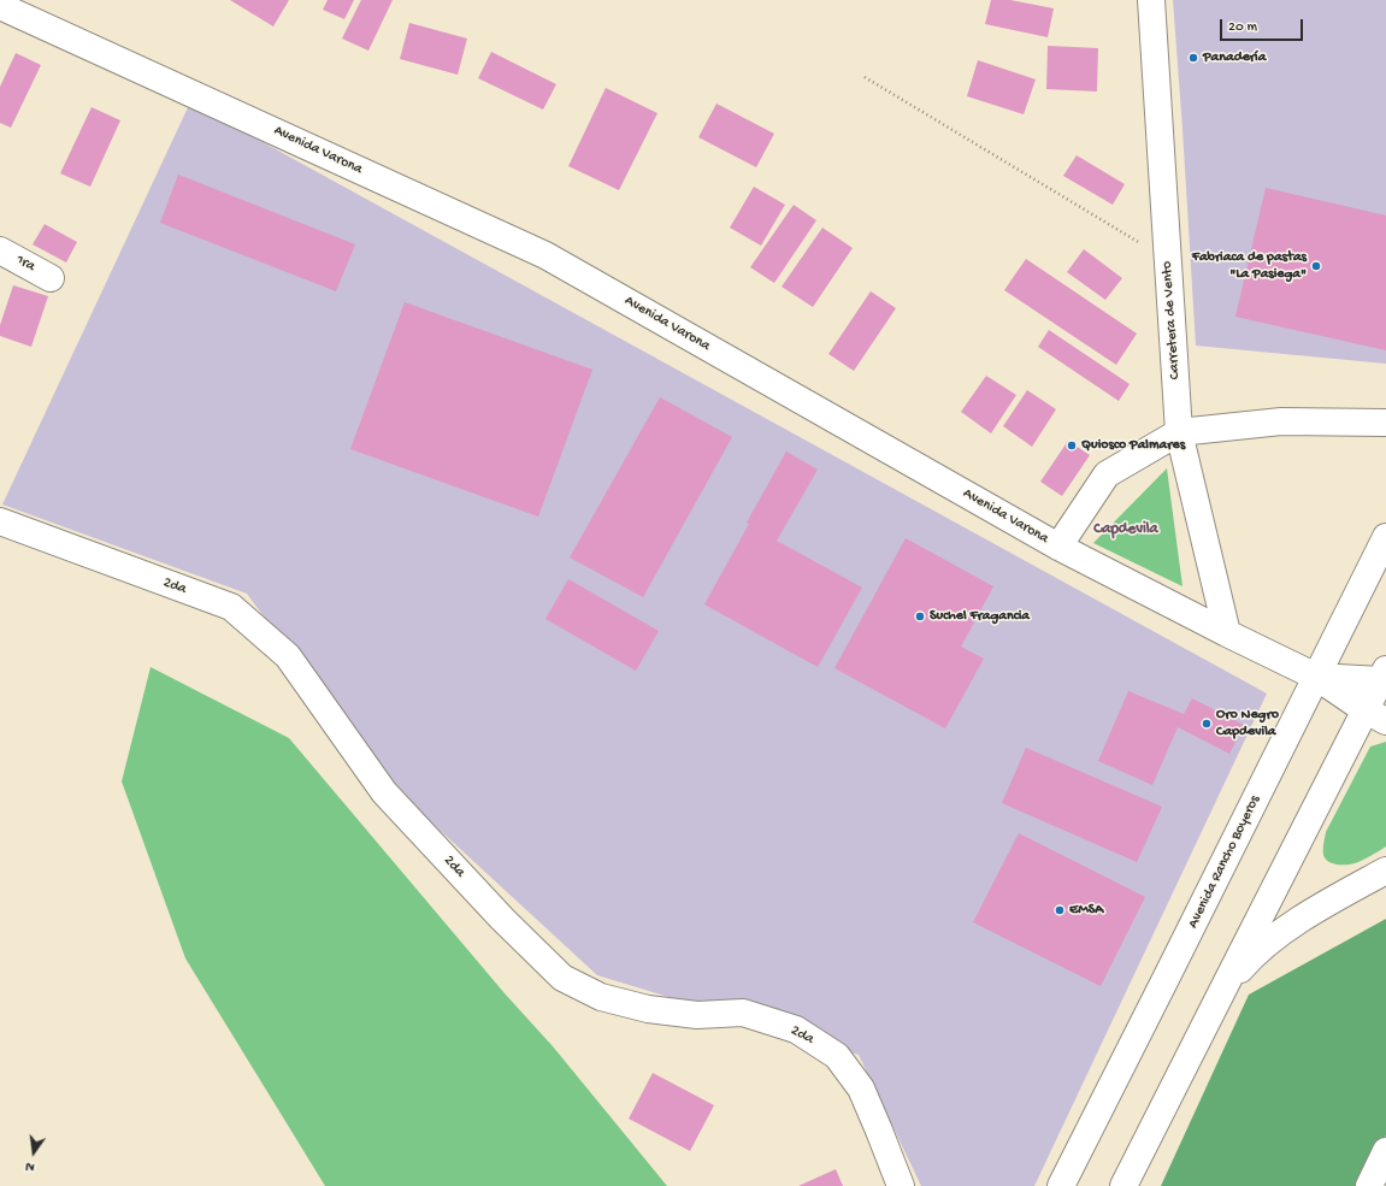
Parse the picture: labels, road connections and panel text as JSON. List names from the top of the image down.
{
  "streets": {
    "main road": [
      "Avenida Varona",
      "1ra",
      "Carretera de Vento",
      "2da",
      "Avenida Rancho Boyeros"
    ]
  },
  "crossings": [
    ["Avenida Varona", "Carretera de Vento"],
    ["Avenida Varona", "Avenida Rancho Boyeros"]
  ],
  "districts": ["Capdevila"],
  "places": [
    "Panadería",
    "Fabriaca de pastas \"La Pasiega\"",
    "Quiosco Palmares",
    "Suchel Fragancia",
    "Oro Negro Capdevila",
    "EMSA"
  ],
  "scale_bar": "20 m",
  "north": "bottom"
}
